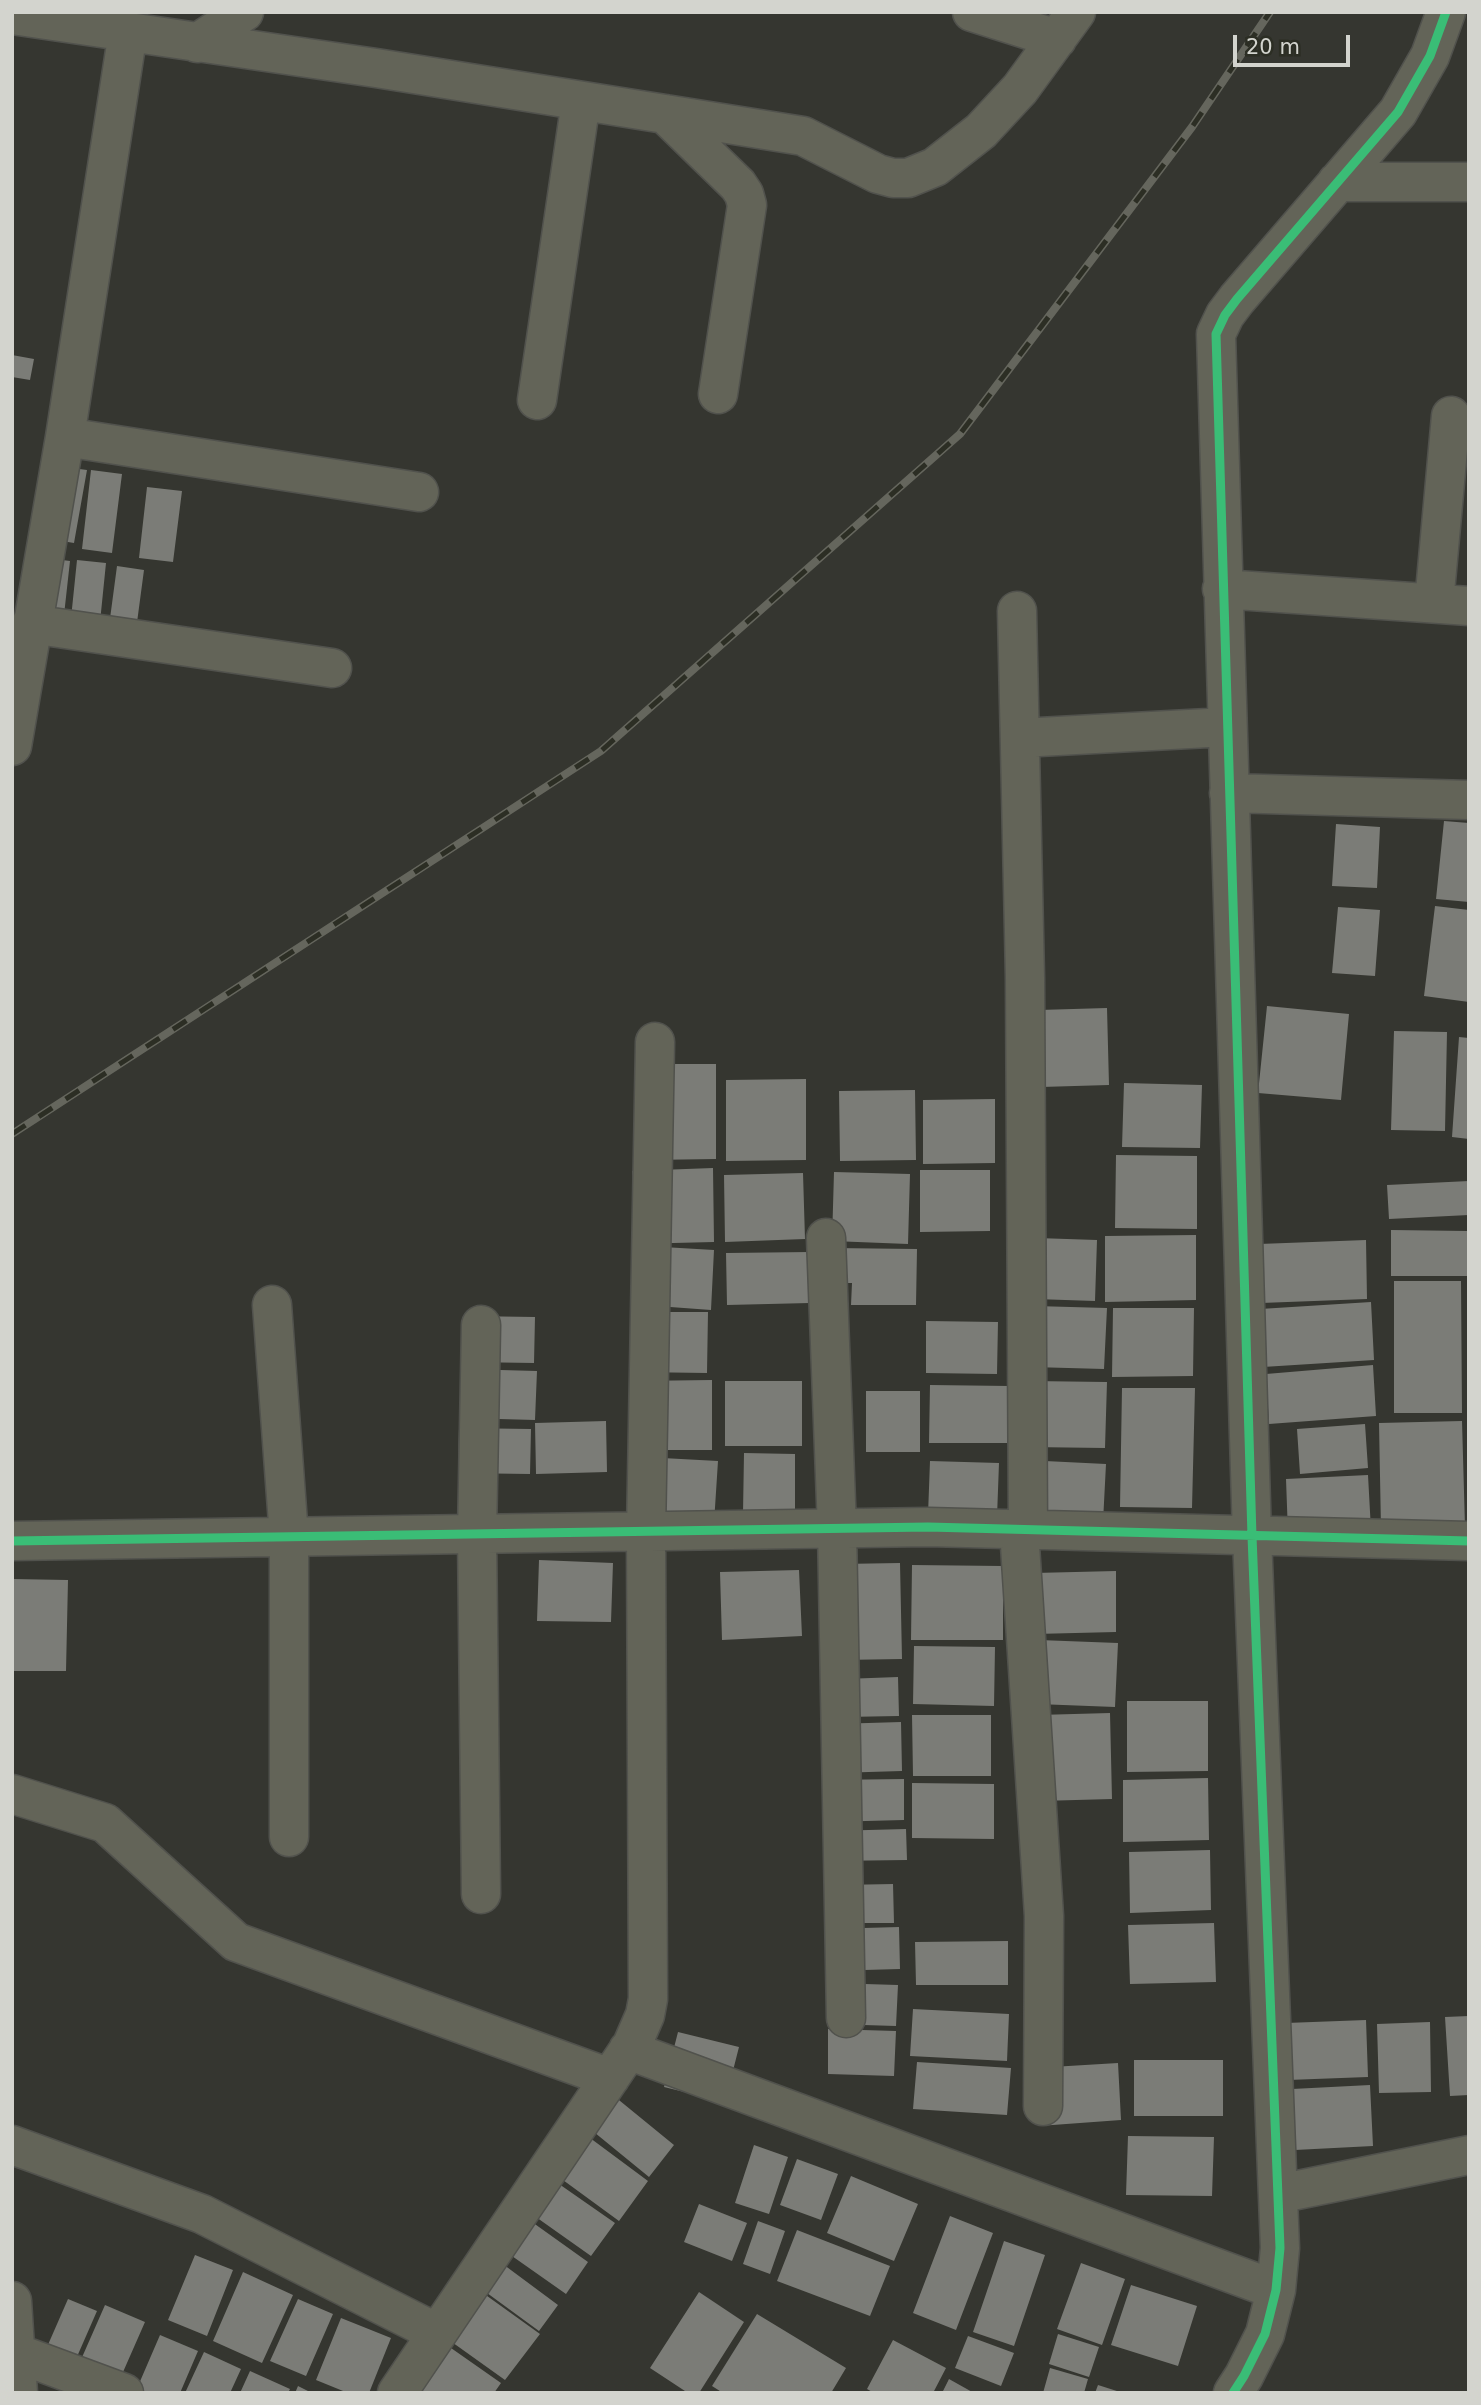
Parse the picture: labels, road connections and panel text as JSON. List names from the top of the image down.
{
  "scale_bar": "20 m"
}
